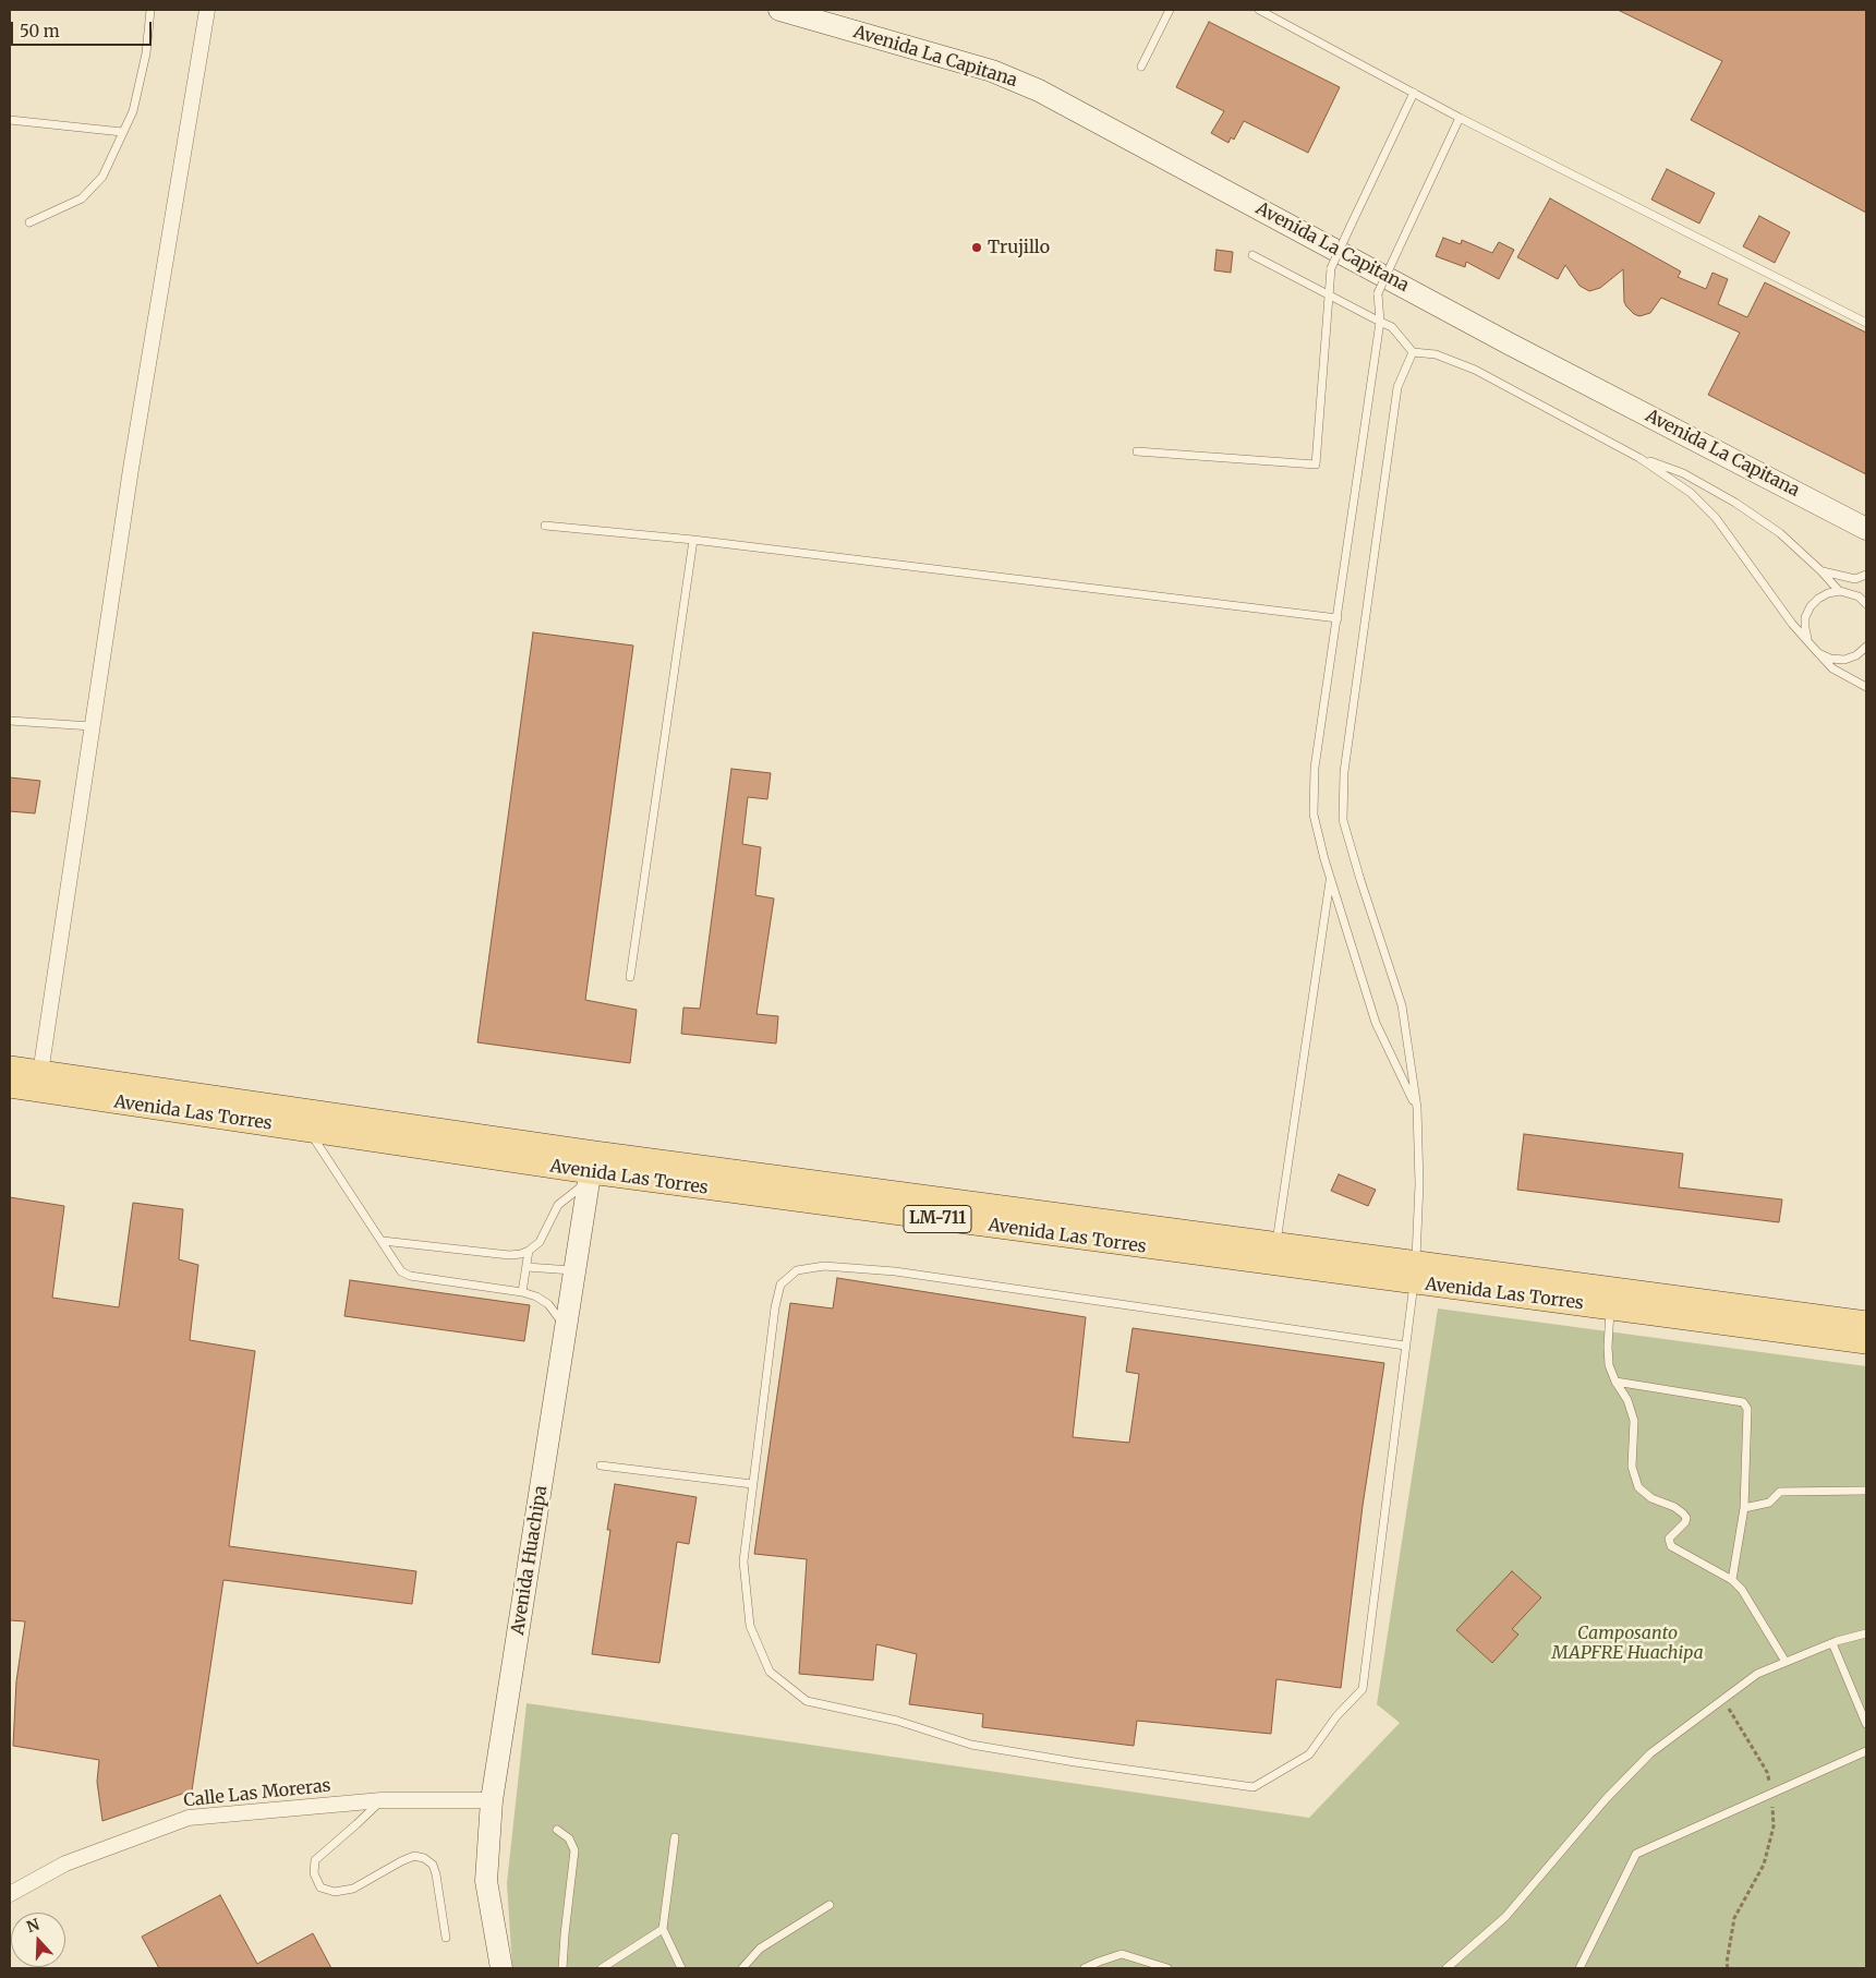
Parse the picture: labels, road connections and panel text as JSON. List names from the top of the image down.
{
  "streets": {
    "main road": ["Avenida Las Torres", "LM-711"],
    "street": ["Avenida La Capitana", "Avenida Huachipa", "Calle Las Moreras"]
  },
  "crossings": [
    ["Avenida Las Torres", "Avenida Huachipa"],
    ["Avenida Huachipa", "Calle Las Moreras"]
  ],
  "parks": ["Camposanto MAPFRE Huachipa"],
  "places": ["Trujillo"],
  "scale_bar": "50 m",
  "north": "top"
}
